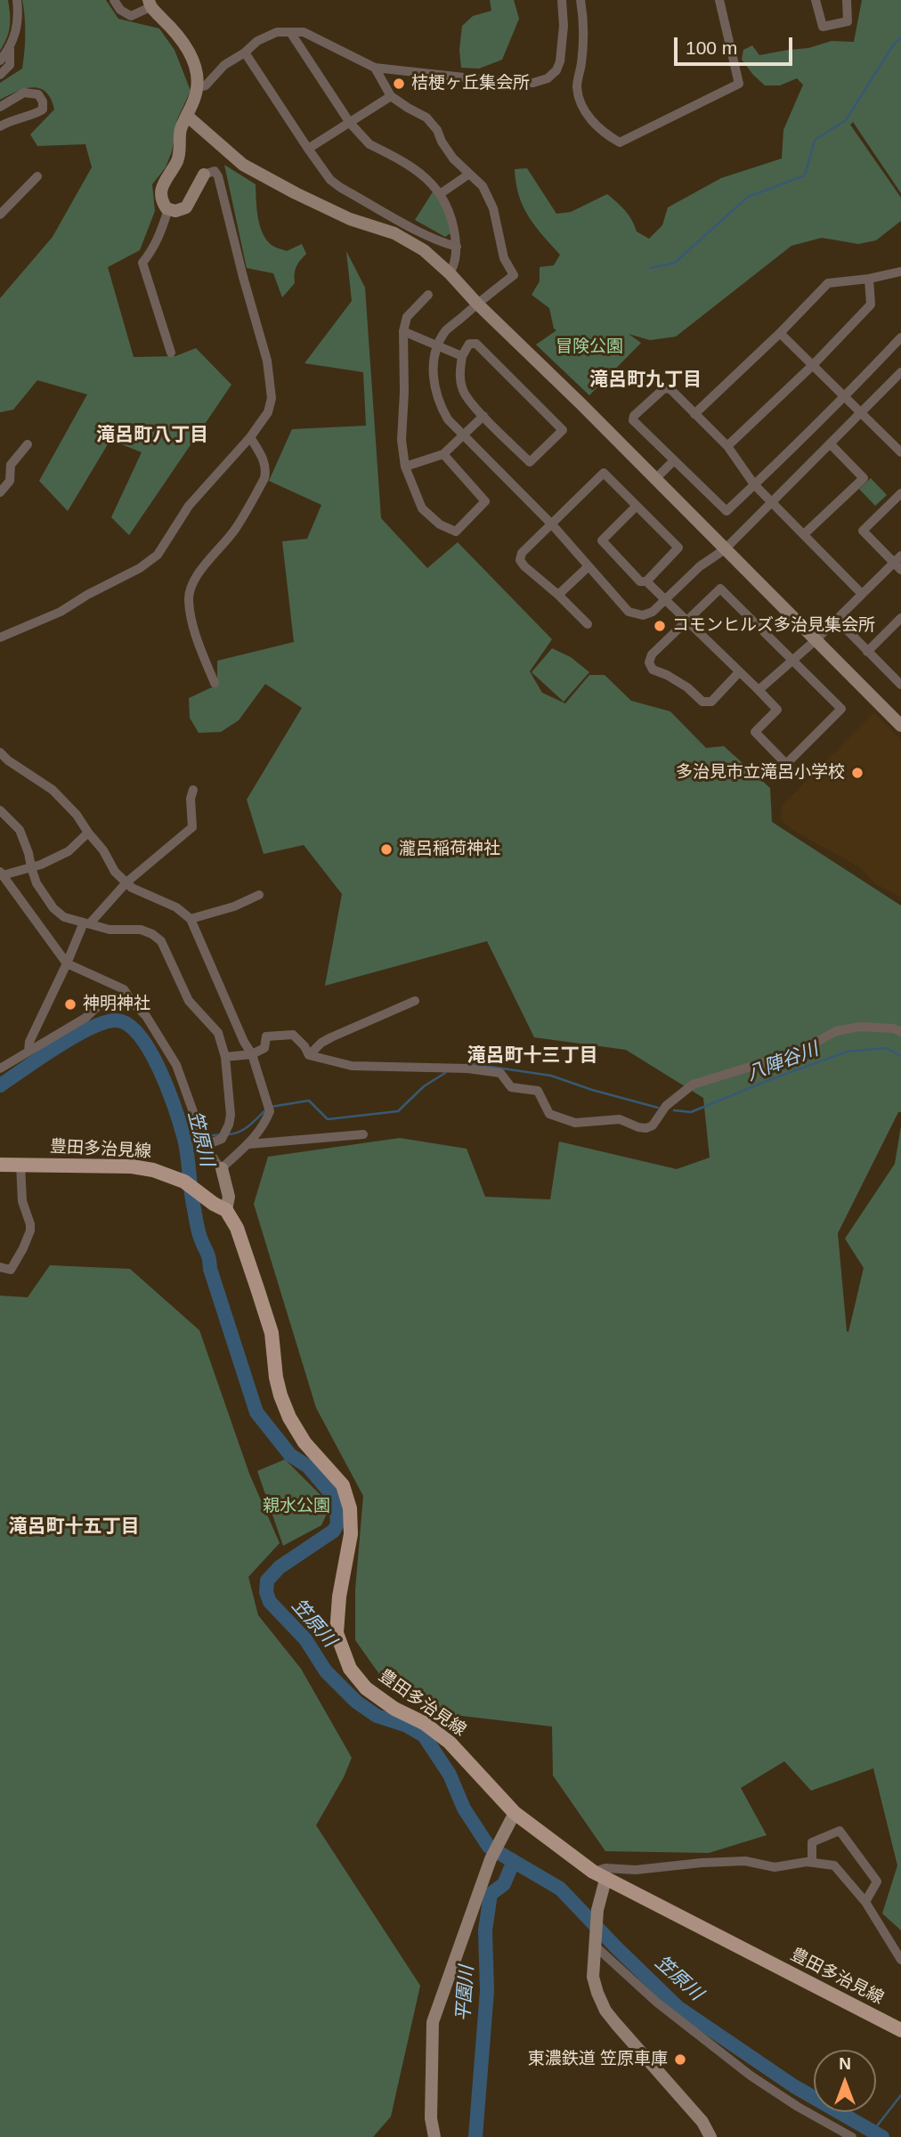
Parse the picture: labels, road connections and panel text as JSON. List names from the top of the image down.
{
  "streets": {
    "main road": ["豊田多治見線"]
  },
  "districts": [
    "滝呂町九丁目",
    "滝呂町八丁目",
    "滝呂町十三丁目",
    "滝呂町十五丁目"
  ],
  "water": ["八陣谷川", "笠原川", "平園川"],
  "parks": ["冒険公園", "親水公園"],
  "places": [
    "桔梗ヶ丘集会所",
    "コモンヒルズ多治見集会所",
    "多治見市立滝呂小学校",
    "瀧呂稲荷神社",
    "神明神社",
    "東濃鉄道 笠原車庫"
  ],
  "scale_bar": "100 m",
  "north": "top"
}
